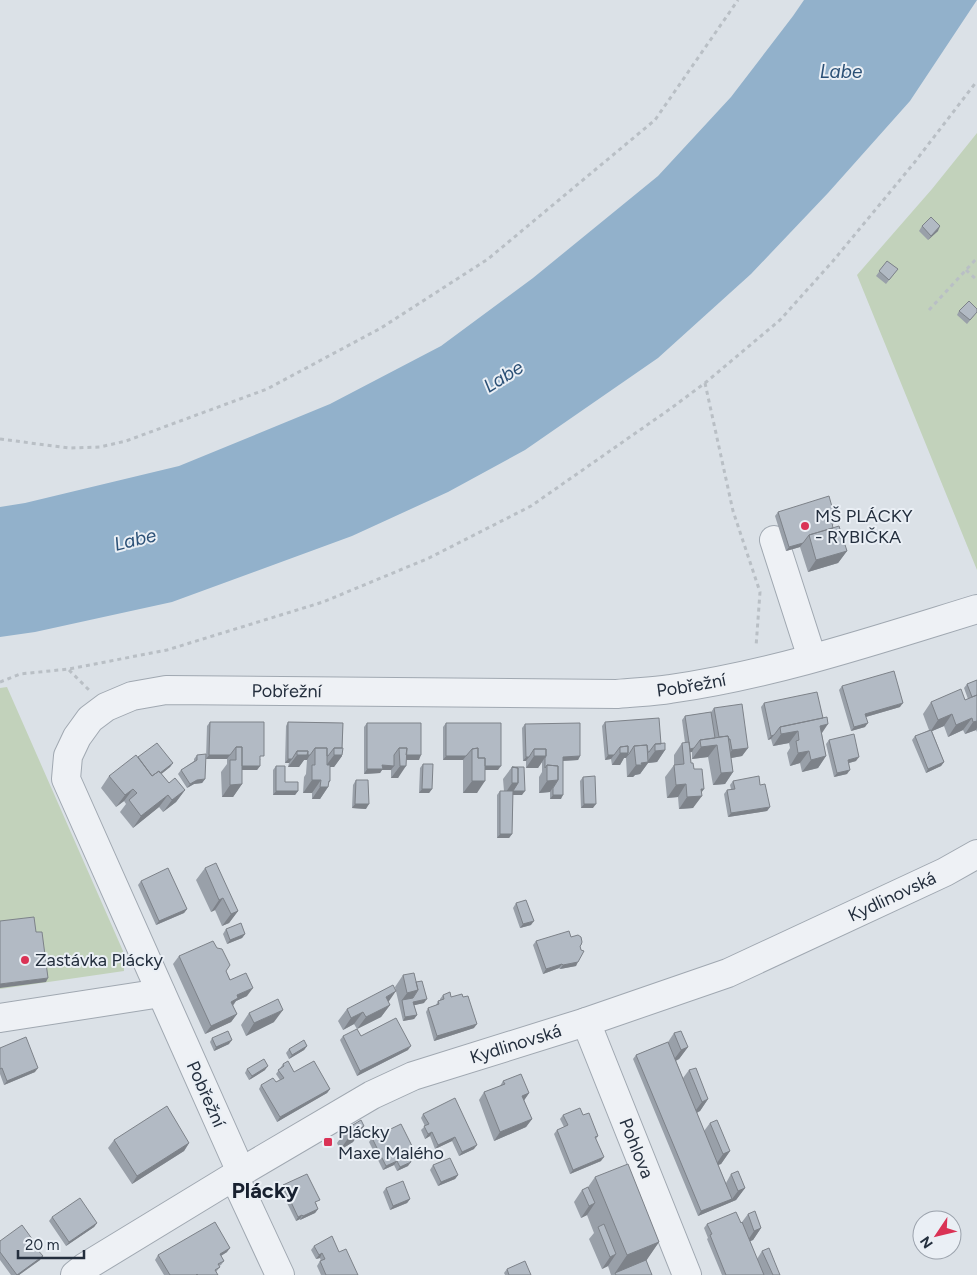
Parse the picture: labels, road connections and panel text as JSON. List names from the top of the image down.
{
  "streets": {
    "street": ["Pobřežní", "Kydlinovská", "Pohlova"]
  },
  "crossings": [
    ["Pobřežní", "Kydlinovská"],
    ["Kydlinovská", "Pohlova"]
  ],
  "districts": ["Plácky"],
  "water": ["Labe"],
  "places": {
    "other": ["MŠ PLÁCKY - RYBIČKA", "Zastávka Plácky"],
    "transit": ["Plácky Maxe Malého"]
  },
  "scale_bar": "20 m",
  "north": "bottom left"
}
